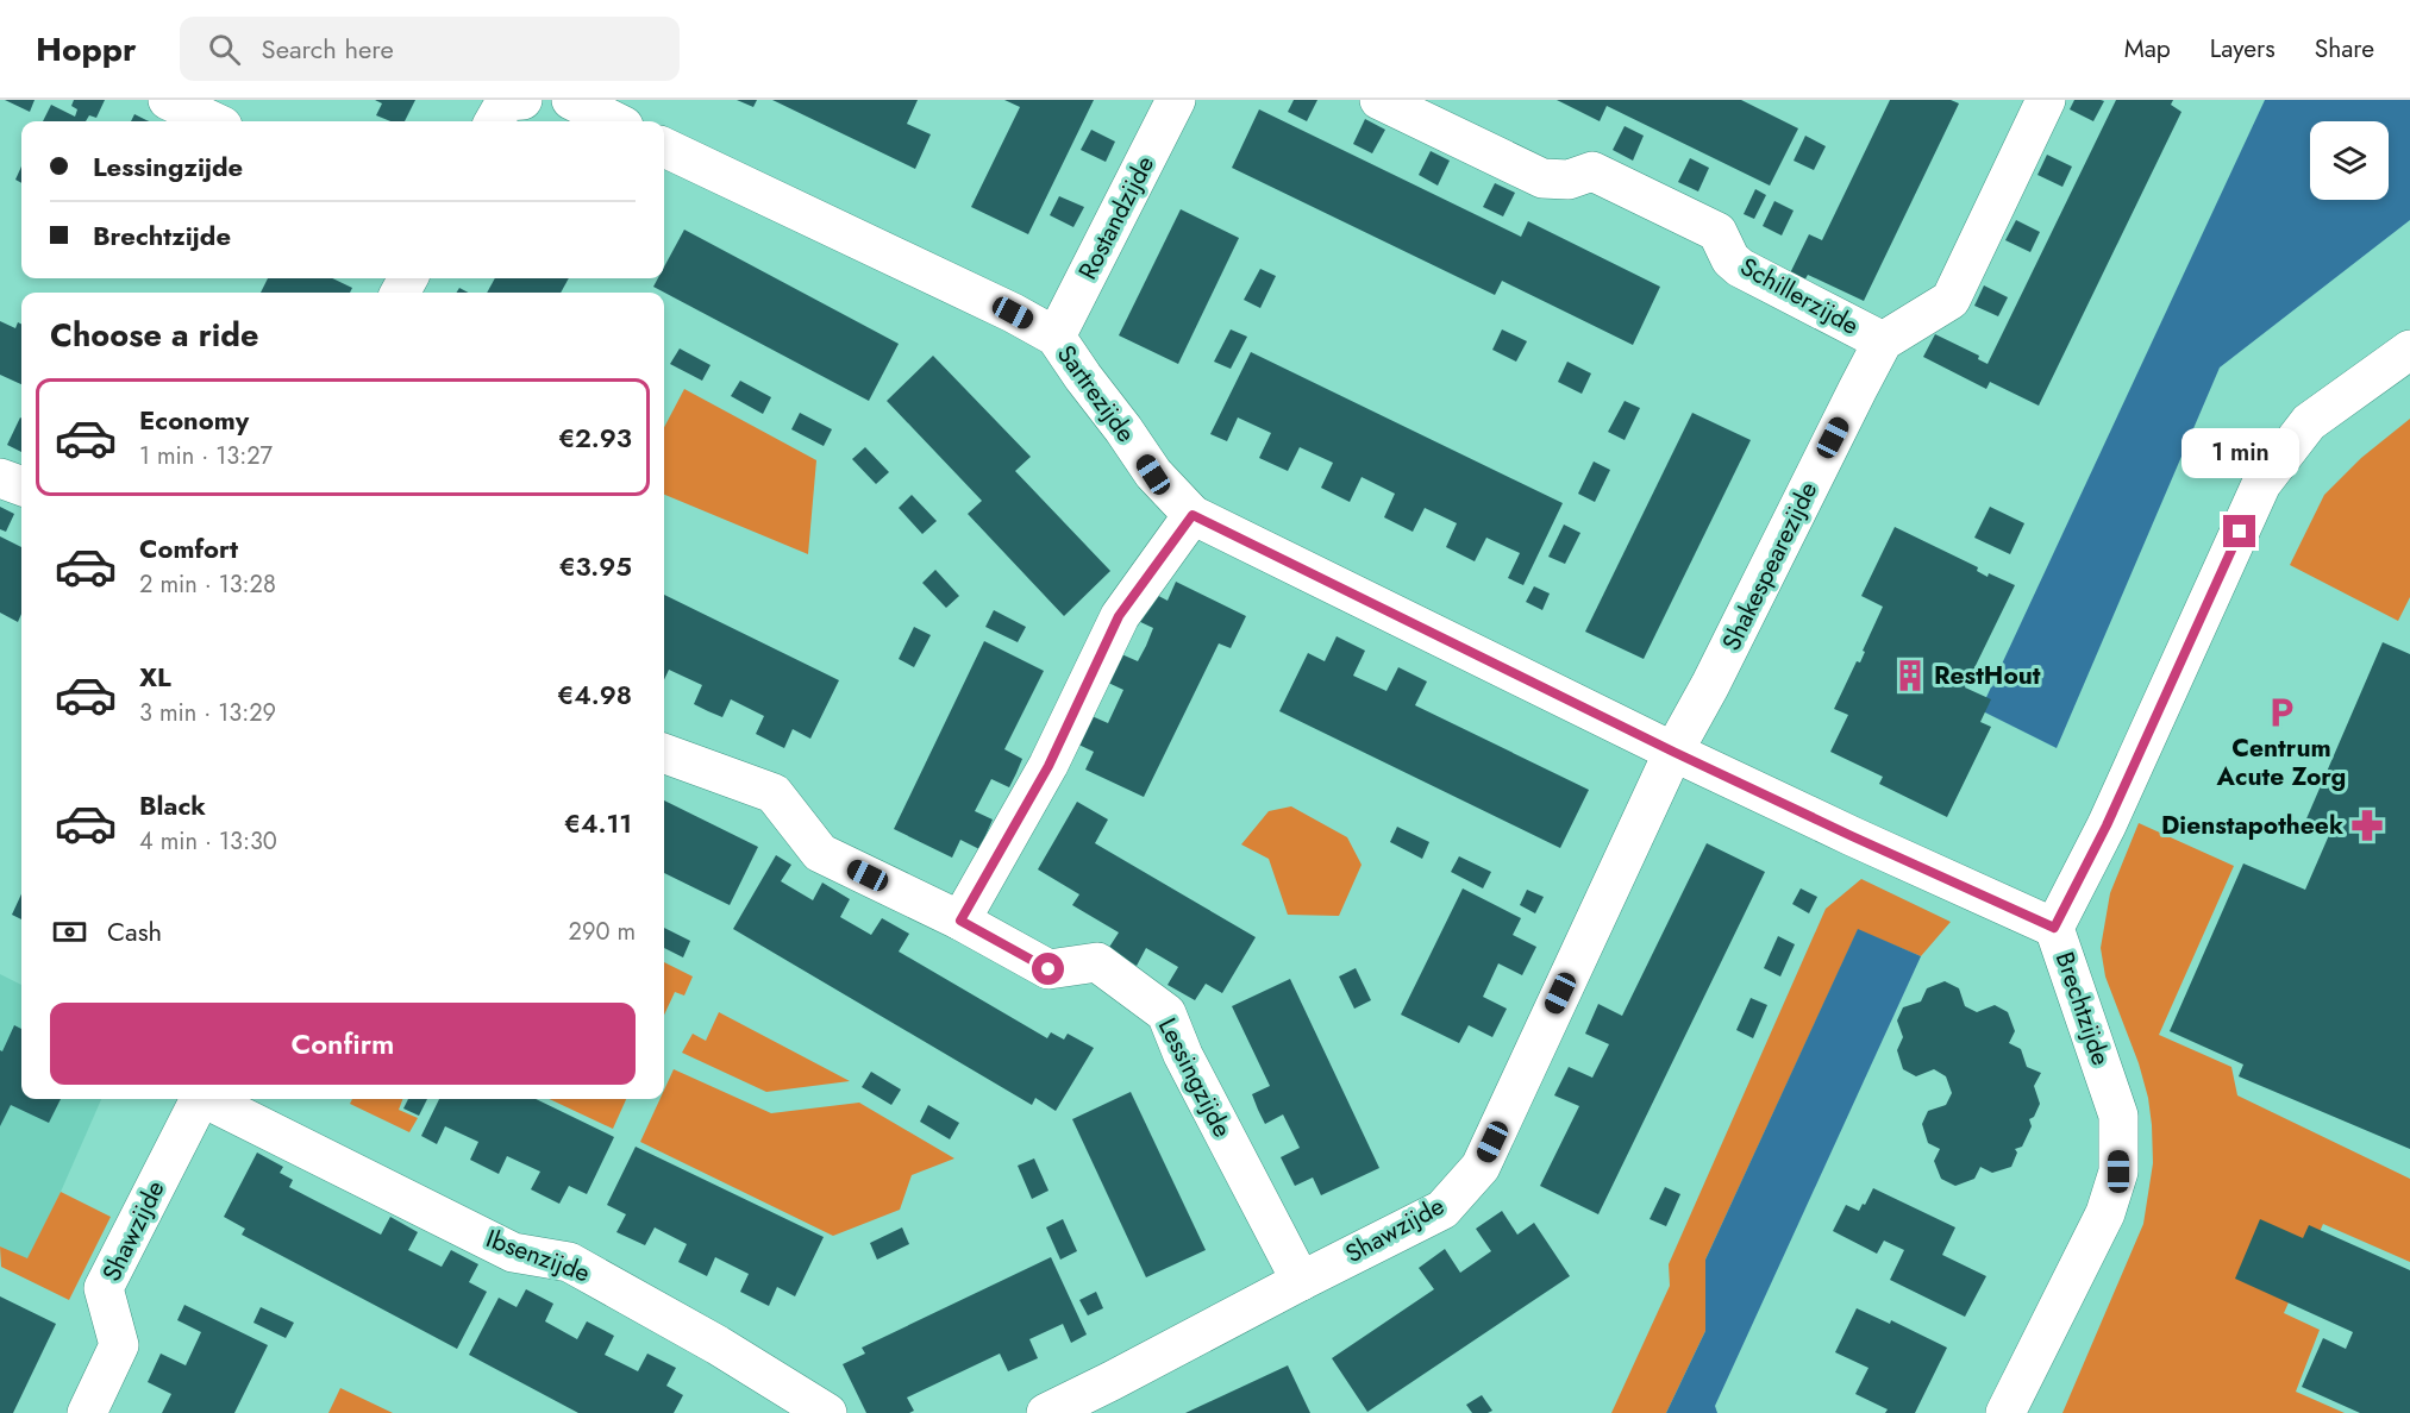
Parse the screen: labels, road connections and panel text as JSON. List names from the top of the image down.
{
  "streets": {
    "street": [
      "Rostandzijde",
      "Schillerzijde",
      "Sartrezijde",
      "Shakespearezijde",
      "Brechtzijde",
      "Lessingzijde",
      "Shawzijde",
      "Ibsenzijde"
    ]
  },
  "crossings": [
    ["Rostandzijde", "Sartrezijde"],
    ["Schillerzijde", "Shakespearezijde"],
    ["Sartrezijde", "Shakespearezijde"],
    ["Sartrezijde", "Brechtzijde"],
    ["Sartrezijde", "Shawzijde"],
    ["Shakespearezijde", "Shawzijde"],
    ["Lessingzijde", "Shawzijde"]
  ],
  "places": {
    "building": ["RestHout"],
    "parking": ["Centrum Acute Zorg"],
    "pharmacy": ["Dienstapotheek"]
  },
  "page": {
    "header": "Hoppr",
    "search": "Search here",
    "nav": ["Map", "Layers", "Share"],
    "banner": ["Lessingzijde", "Brechtzijde"],
    "heading": "Choose a ride",
    "list": [
      {
        "name": "Economy",
        "note": "1 min · 13:27",
        "value": "€2.93"
      },
      {
        "name": "Comfort",
        "note": "2 min · 13:28",
        "value": "€3.95"
      },
      {
        "name": "XL",
        "note": "3 min · 13:29",
        "value": "€4.98"
      },
      {
        "name": "Black",
        "note": "4 min · 13:30",
        "value": "€4.11"
      }
    ],
    "bubble": "1 min",
    "pay": ["Cash", "290 m"],
    "buttons": "Confirm"
  }
}
